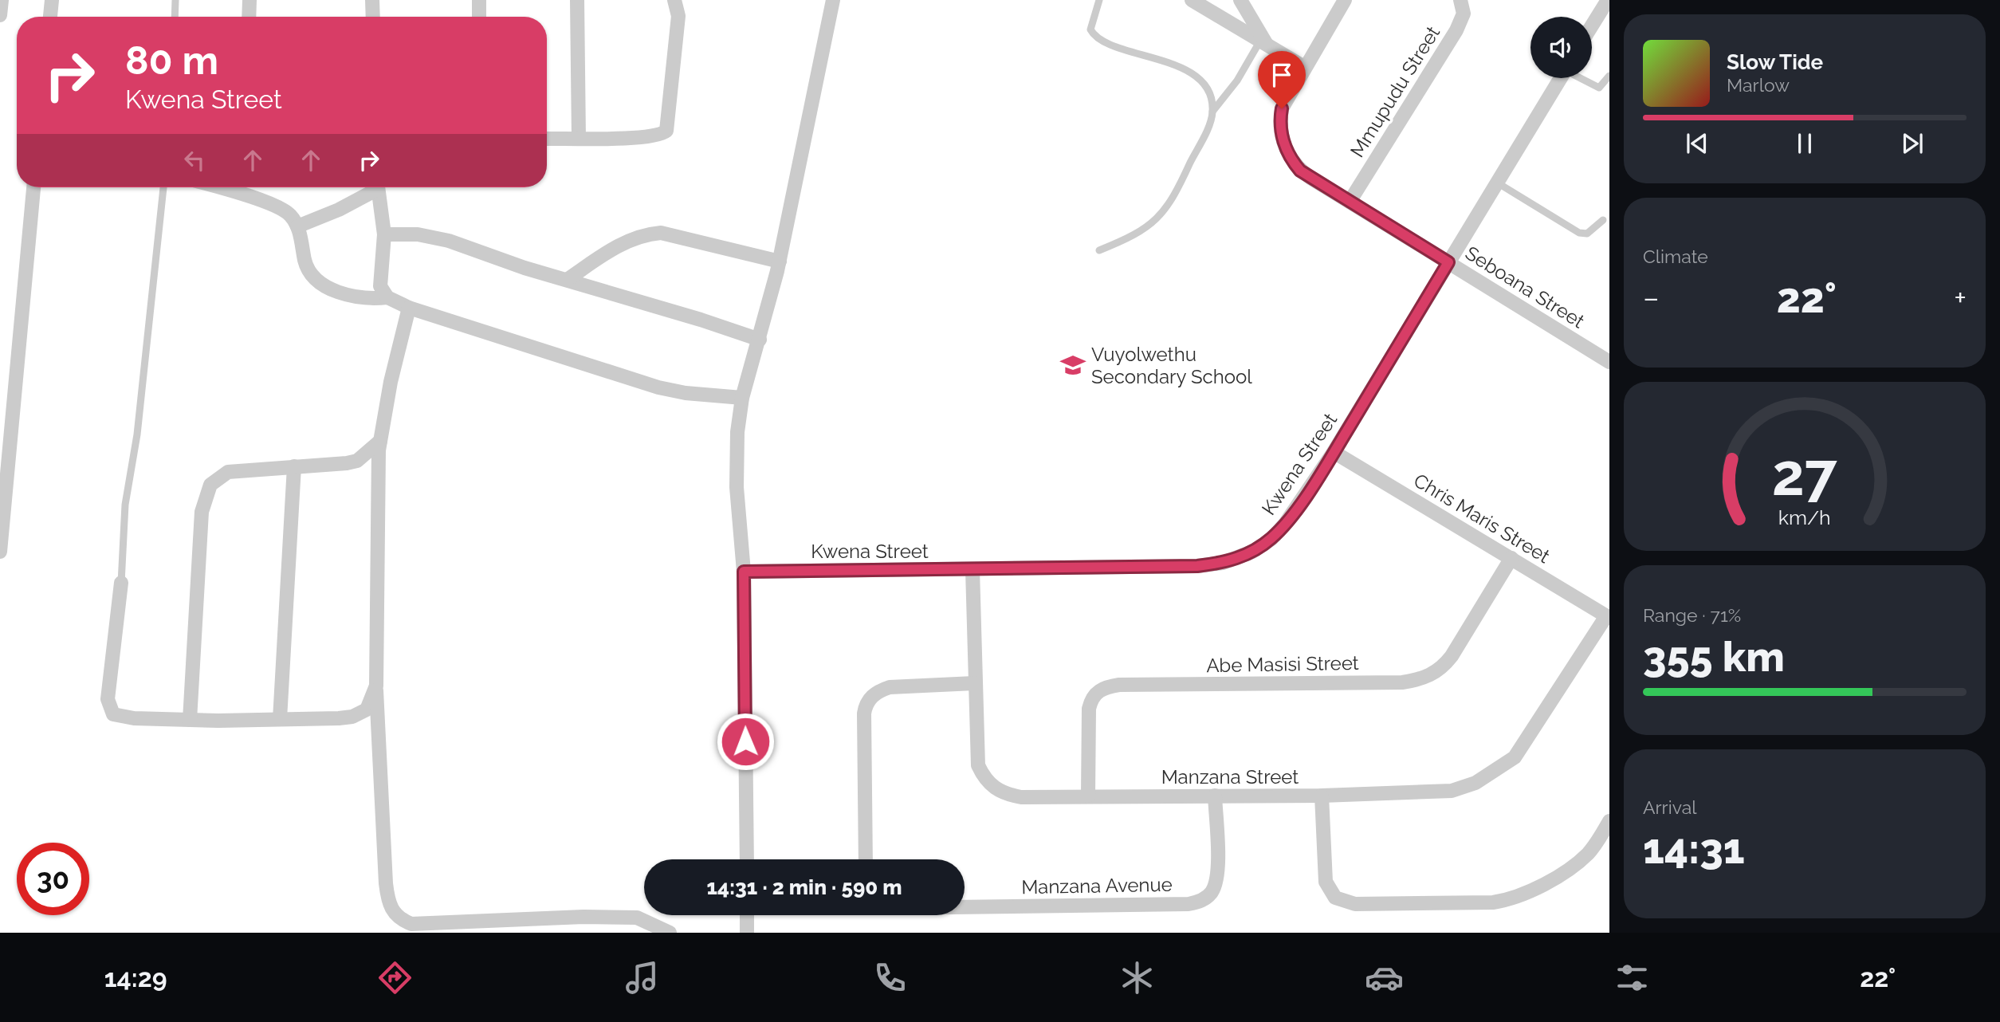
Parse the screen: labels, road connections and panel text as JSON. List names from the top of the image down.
{
  "streets": {
    "street": [
      "Mmupudu Street",
      "Seboana Street",
      "Kwena Street",
      "Chris Maris Street",
      "Abe Masisi Street",
      "Manzana Street",
      "Manzana Avenue"
    ]
  },
  "crossings": [
    ["Seboana Street", "Kwena Street"],
    ["Kwena Street", "Chris Maris Street"],
    ["Kwena Street", "Manzana Street"],
    ["Chris Maris Street", "Abe Masisi Street"],
    ["Chris Maris Street", "Manzana Street"],
    ["Abe Masisi Street", "Manzana Street"],
    ["Manzana Street", "Manzana Avenue"]
  ],
  "places": {
    "school or university": ["Vuyolwethu Secondary School"]
  },
  "page": {
    "turn": ["80 m", "Kwena Street"],
    "song": ["Slow Tide", "Marlow"],
    "tile": [
      "Climate",
      ["Range · 71%", "355 km"],
      ["Arrival", "14:31"]
    ],
    "heat": ["−", "22°", "+"],
    "limit": "30",
    "trip": "14:31 · 2 min · 590 m",
    "tabs": ["14:29", "22°"],
    "gauge": ["27", "km/h"]
  }
}
